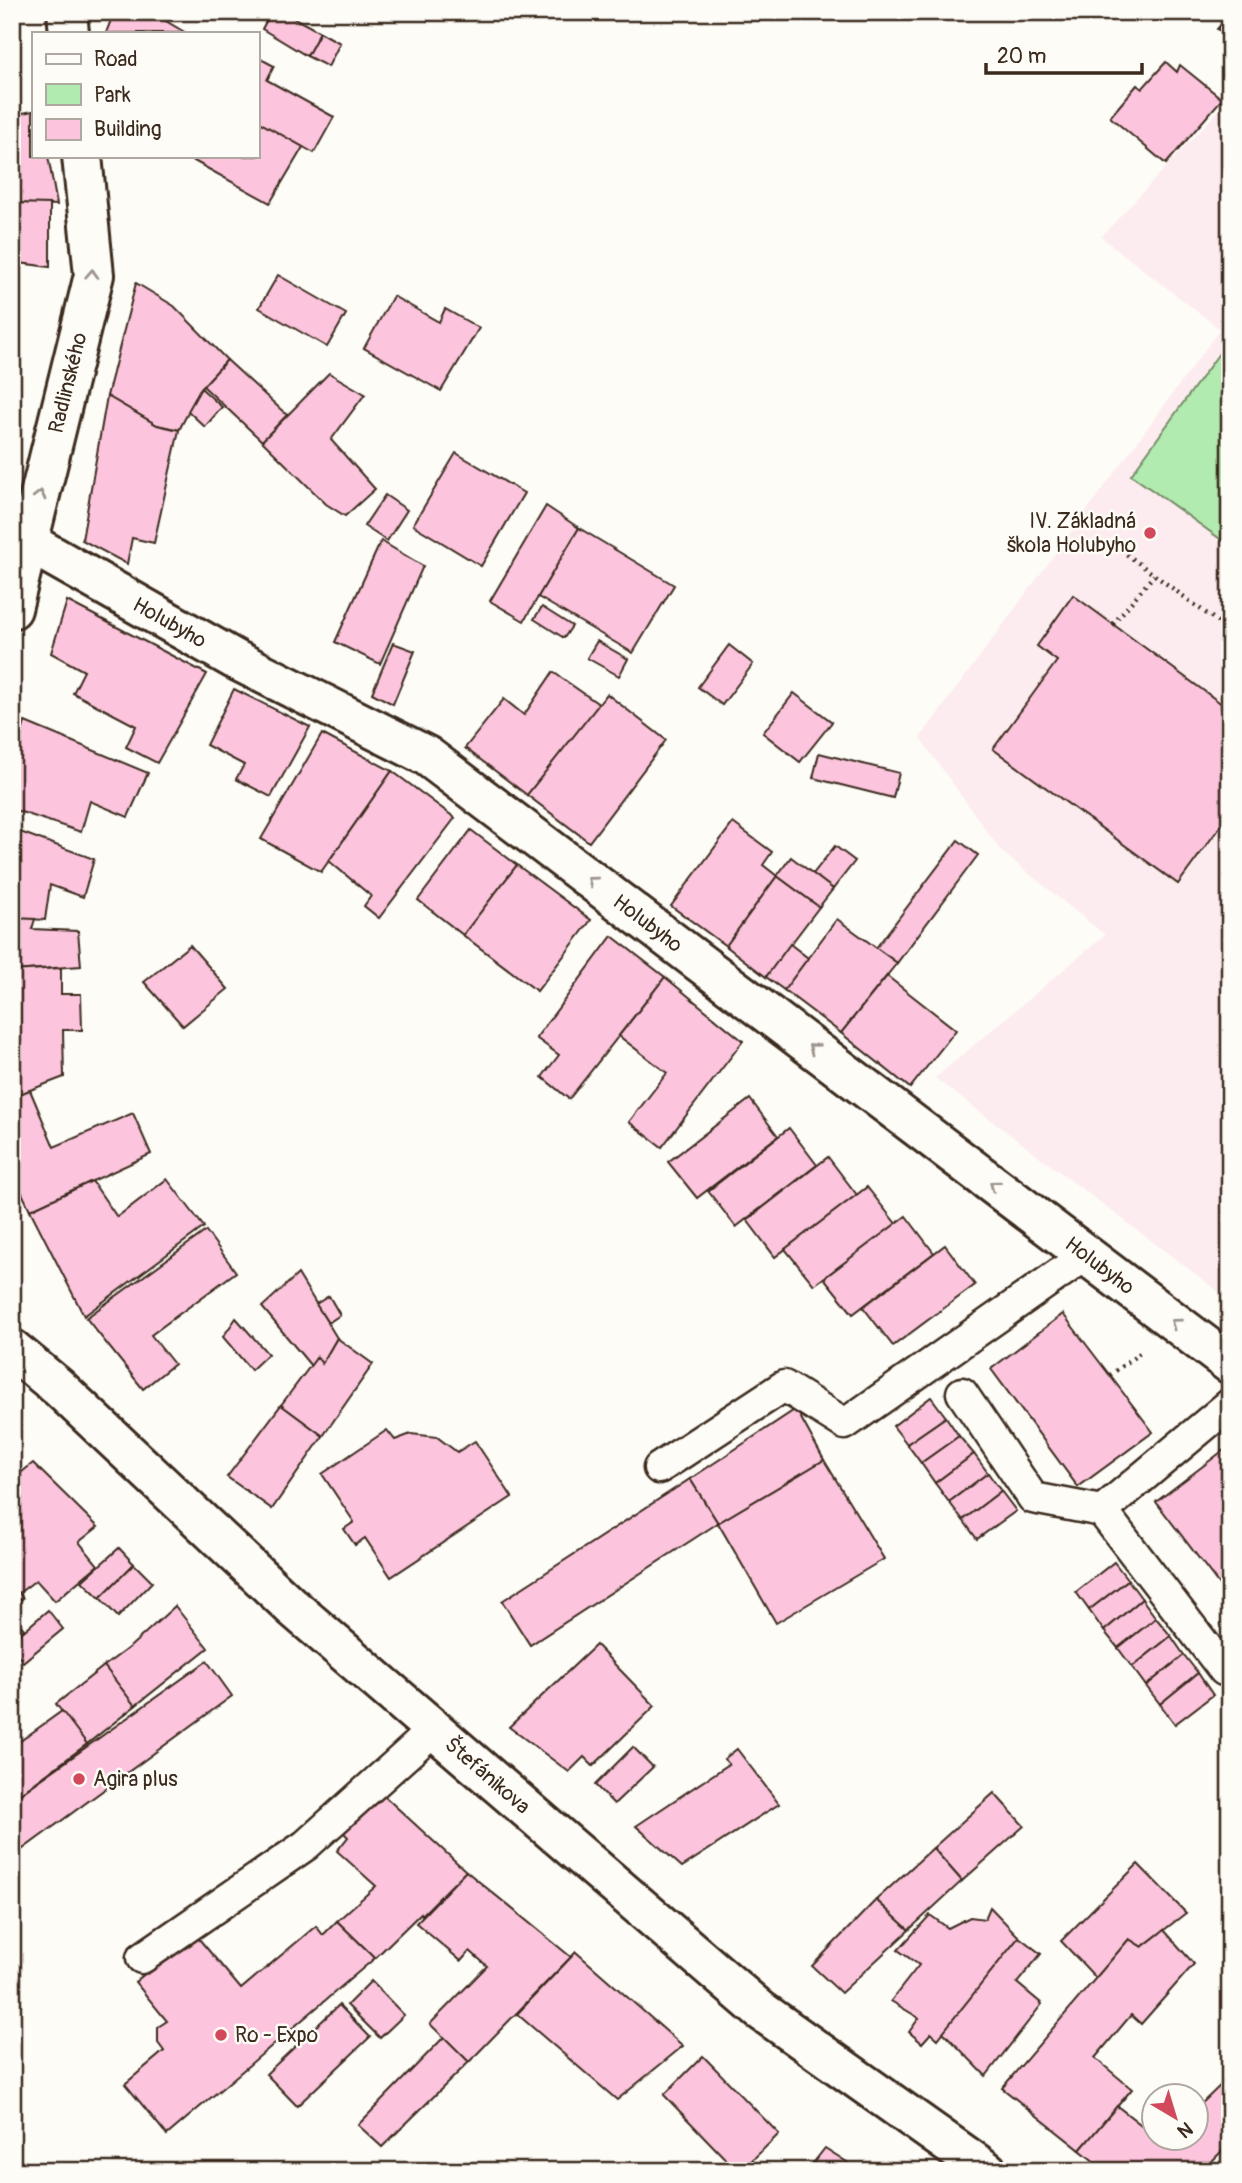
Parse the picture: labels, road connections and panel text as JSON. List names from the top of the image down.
{
  "streets": {
    "street": ["Radlinského", "Holubyho", "Štefánikova"]
  },
  "crossings": [
    ["Radlinského", "Holubyho"]
  ],
  "one_way": ["Radlinského", "Holubyho"],
  "places": ["IV. Základná škola Holubyho", "Agira plus", "Ro - Expo"],
  "legend": ["Road", "Park", "Building"],
  "scale_bar": "20 m",
  "north": "bottom right"
}
